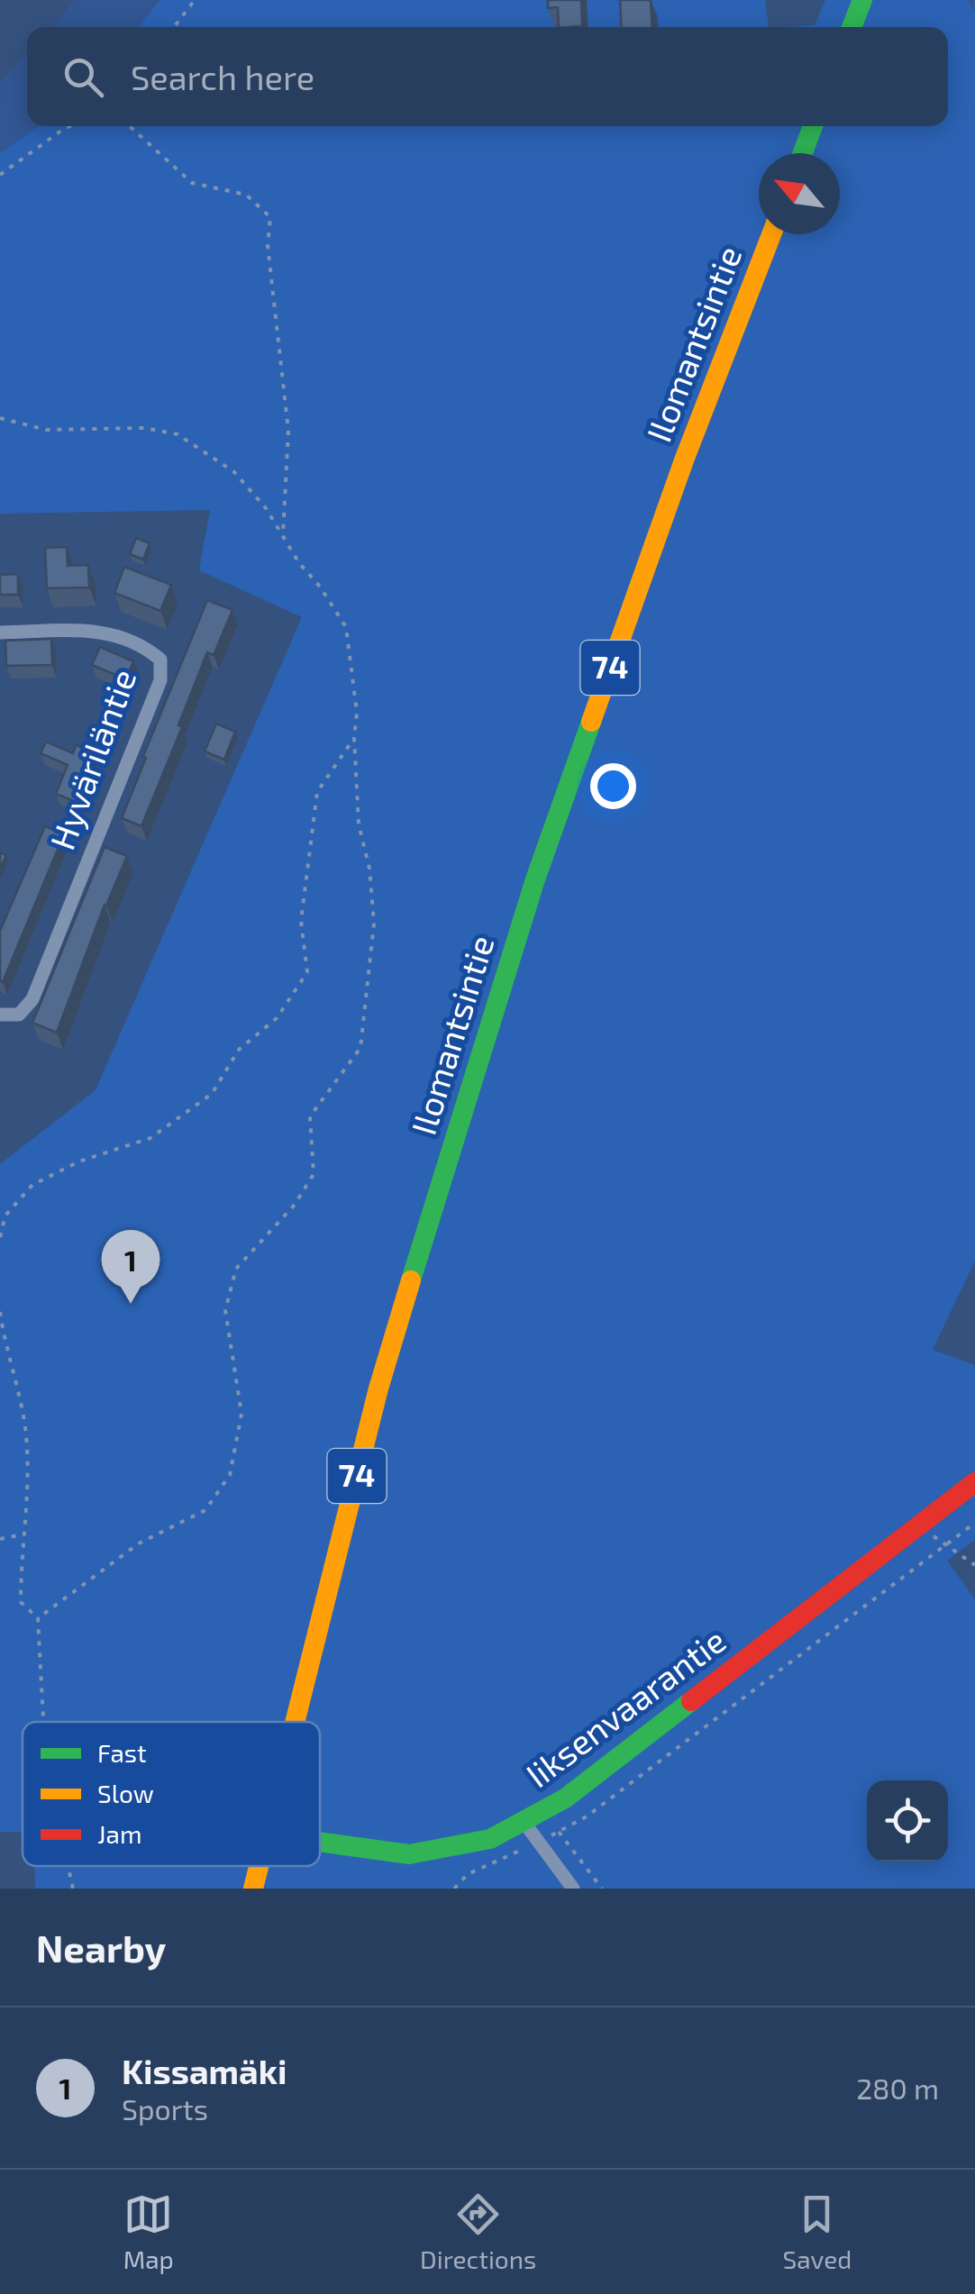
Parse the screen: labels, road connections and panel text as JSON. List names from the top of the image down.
{
  "streets": {
    "main road": ["Ilomantsintie", "74", "Iiksenvaarantie"],
    "street": ["Hyväriläntie"]
  },
  "legend": ["Fast", "Slow", "Jam"],
  "north": "top left",
  "page": {
    "search": "Search here",
    "pins": "1",
    "heading": "Nearby",
    "list": [
      {
        "mark": "1",
        "name": "Kissamäki",
        "note": "Sports",
        "value": "280 m"
      }
    ],
    "nav": ["Map", "Directions", "Saved"]
  }
}
